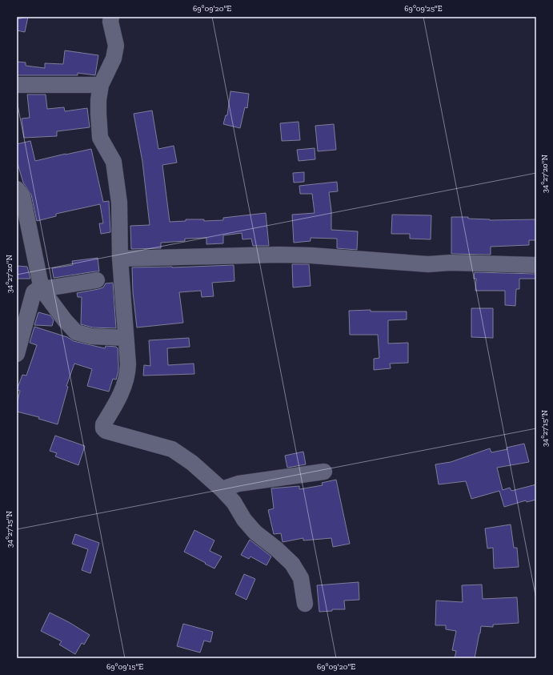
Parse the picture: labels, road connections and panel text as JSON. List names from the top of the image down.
{
  "coordinates": [
    "69°09'20\"E",
    "69°09'25\"E",
    "34°27'20\"N",
    "34°27'15\"N",
    "69°09'15\"E"
  ]
}
